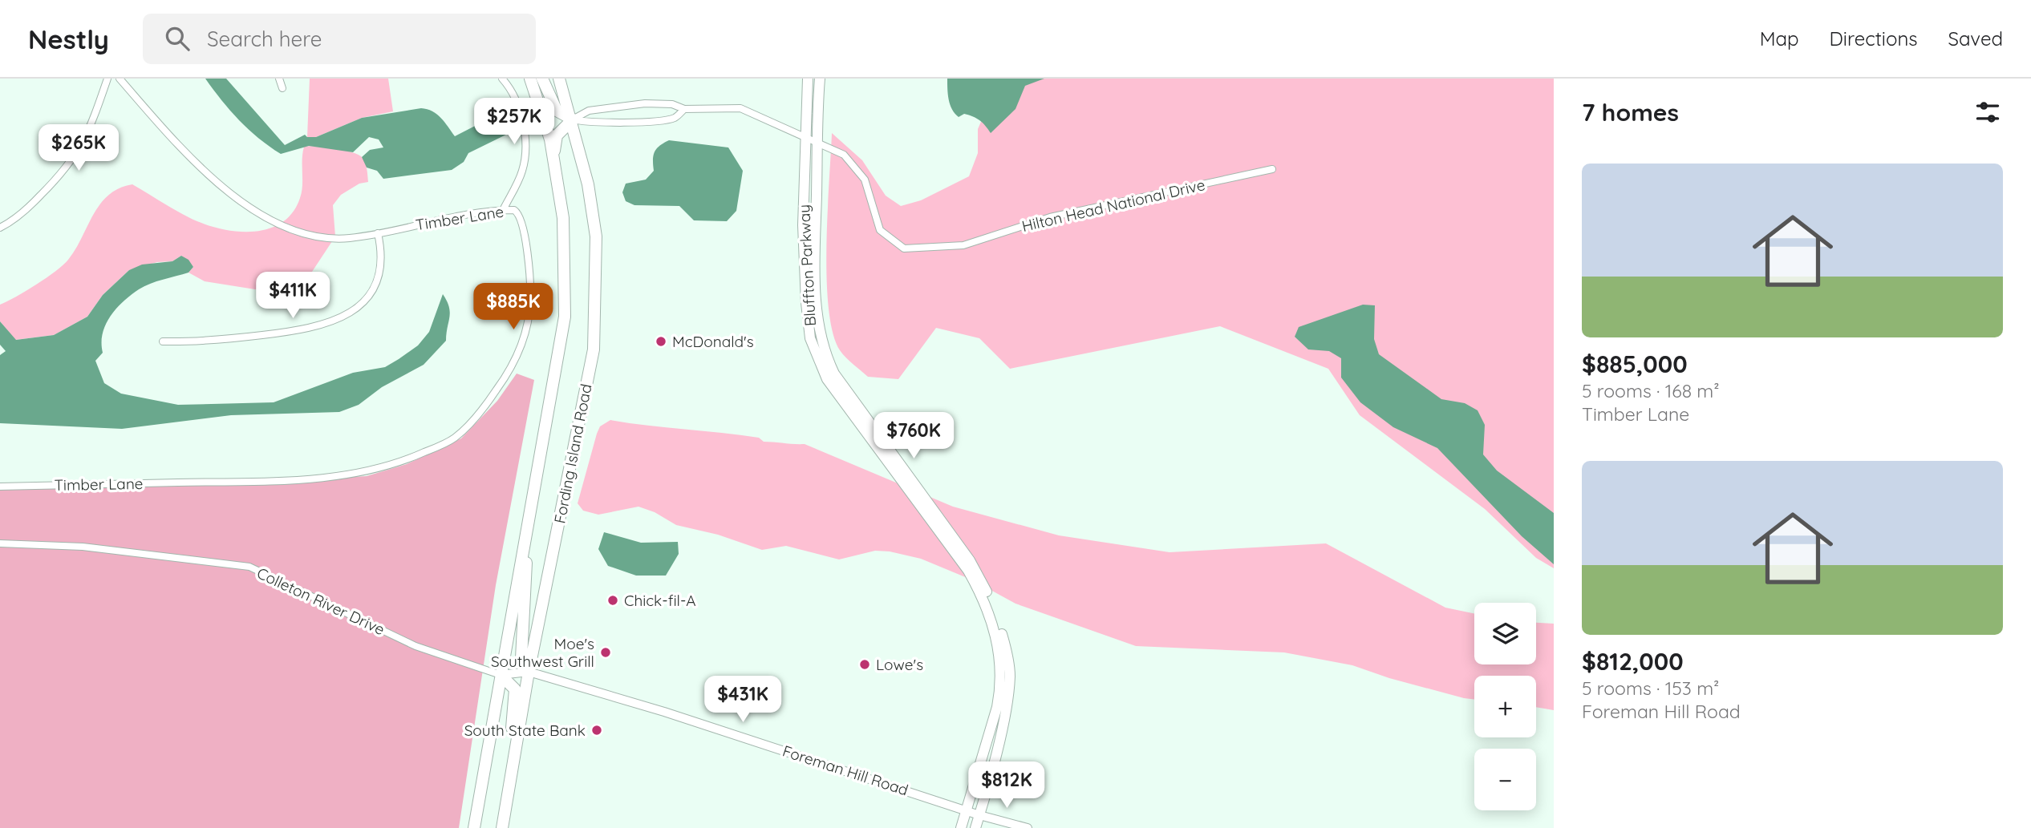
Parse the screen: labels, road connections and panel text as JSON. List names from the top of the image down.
{
  "streets": {
    "highway": ["Fording Island Road"],
    "main road": ["Bluffton Parkway"],
    "street": [
      "Hilton Head National Drive",
      "Timber Lane",
      "Colleton River Drive",
      "Foreman Hill Road"
    ]
  },
  "crossings": [
    ["Hilton Head National Drive", "Bluffton Parkway"],
    ["Hilton Head National Drive", "Fording Island Road"],
    ["Bluffton Parkway", "Foreman Hill Road"],
    ["Fording Island Road", "Colleton River Drive"],
    ["Fording Island Road", "Foreman Hill Road"],
    ["Colleton River Drive", "Foreman Hill Road"]
  ],
  "places": [
    "McDonald's",
    "Chick-fil-A",
    "Moe's Southwest Grill",
    "Lowe's",
    "South State Bank"
  ],
  "page": {
    "header": "Nestly",
    "search": "Search here",
    "nav": ["Map", "Directions", "Saved"],
    "heading": "7 homes",
    "price": [
      "$257K",
      "$265K",
      "$411K",
      "$885K",
      "$760K",
      "$431K",
      "$812K"
    ],
    "list": [
      {
        "name": "$885,000",
        "note": "5 rooms · 168 m² · Timber Lane"
      },
      {
        "name": "$812,000",
        "note": "5 rooms · 153 m² · Foreman Hill Road"
      }
    ],
    "map_buttons": ["+", "−"]
  }
}
